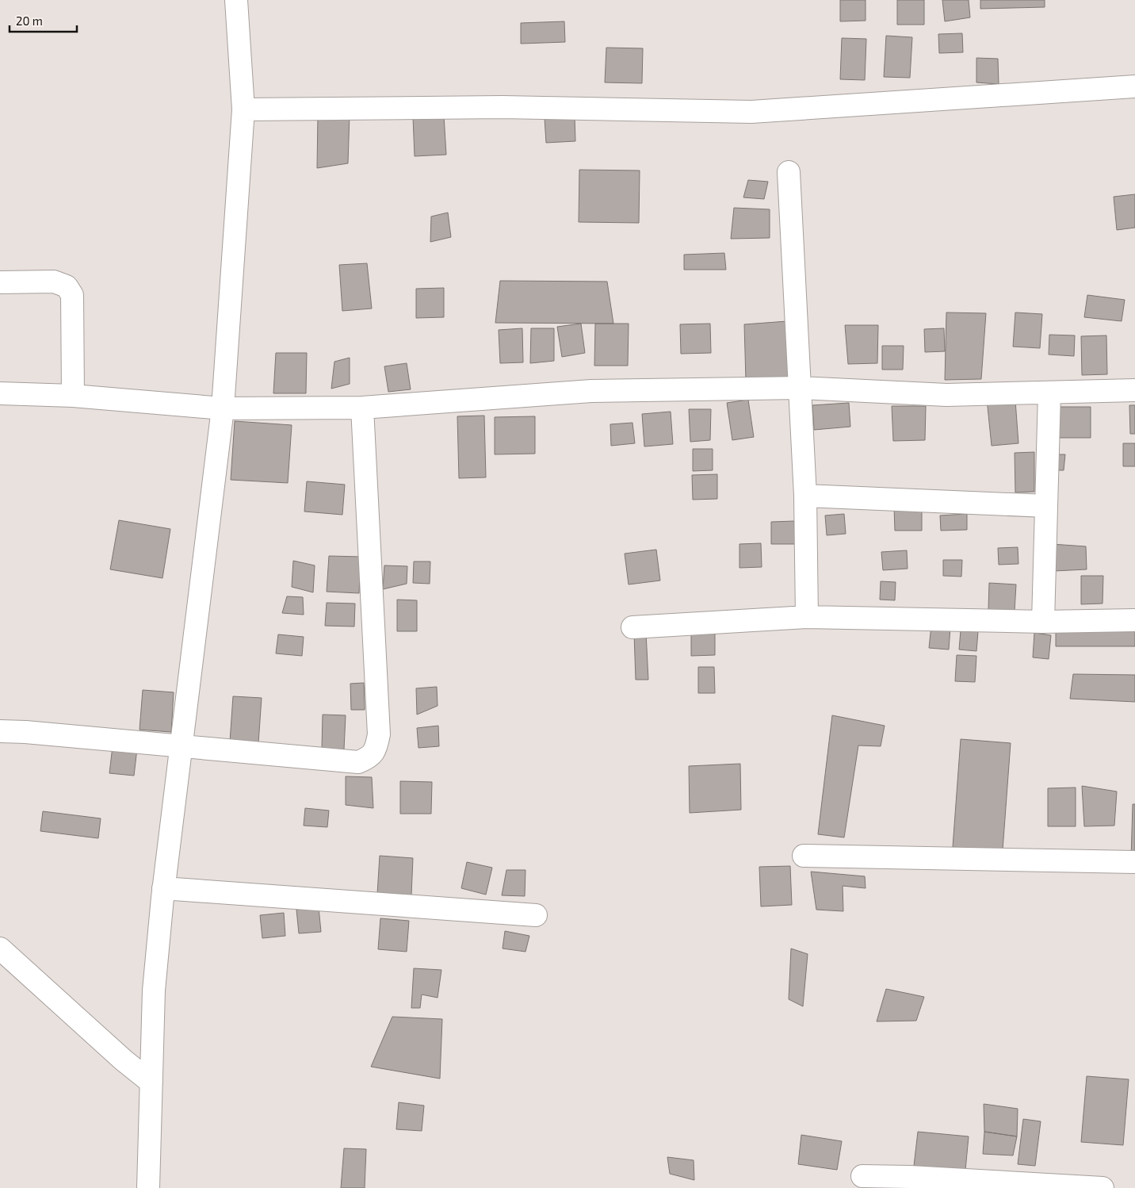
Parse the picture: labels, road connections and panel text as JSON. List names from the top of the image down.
{
  "scale_bar": "20 m"
}
